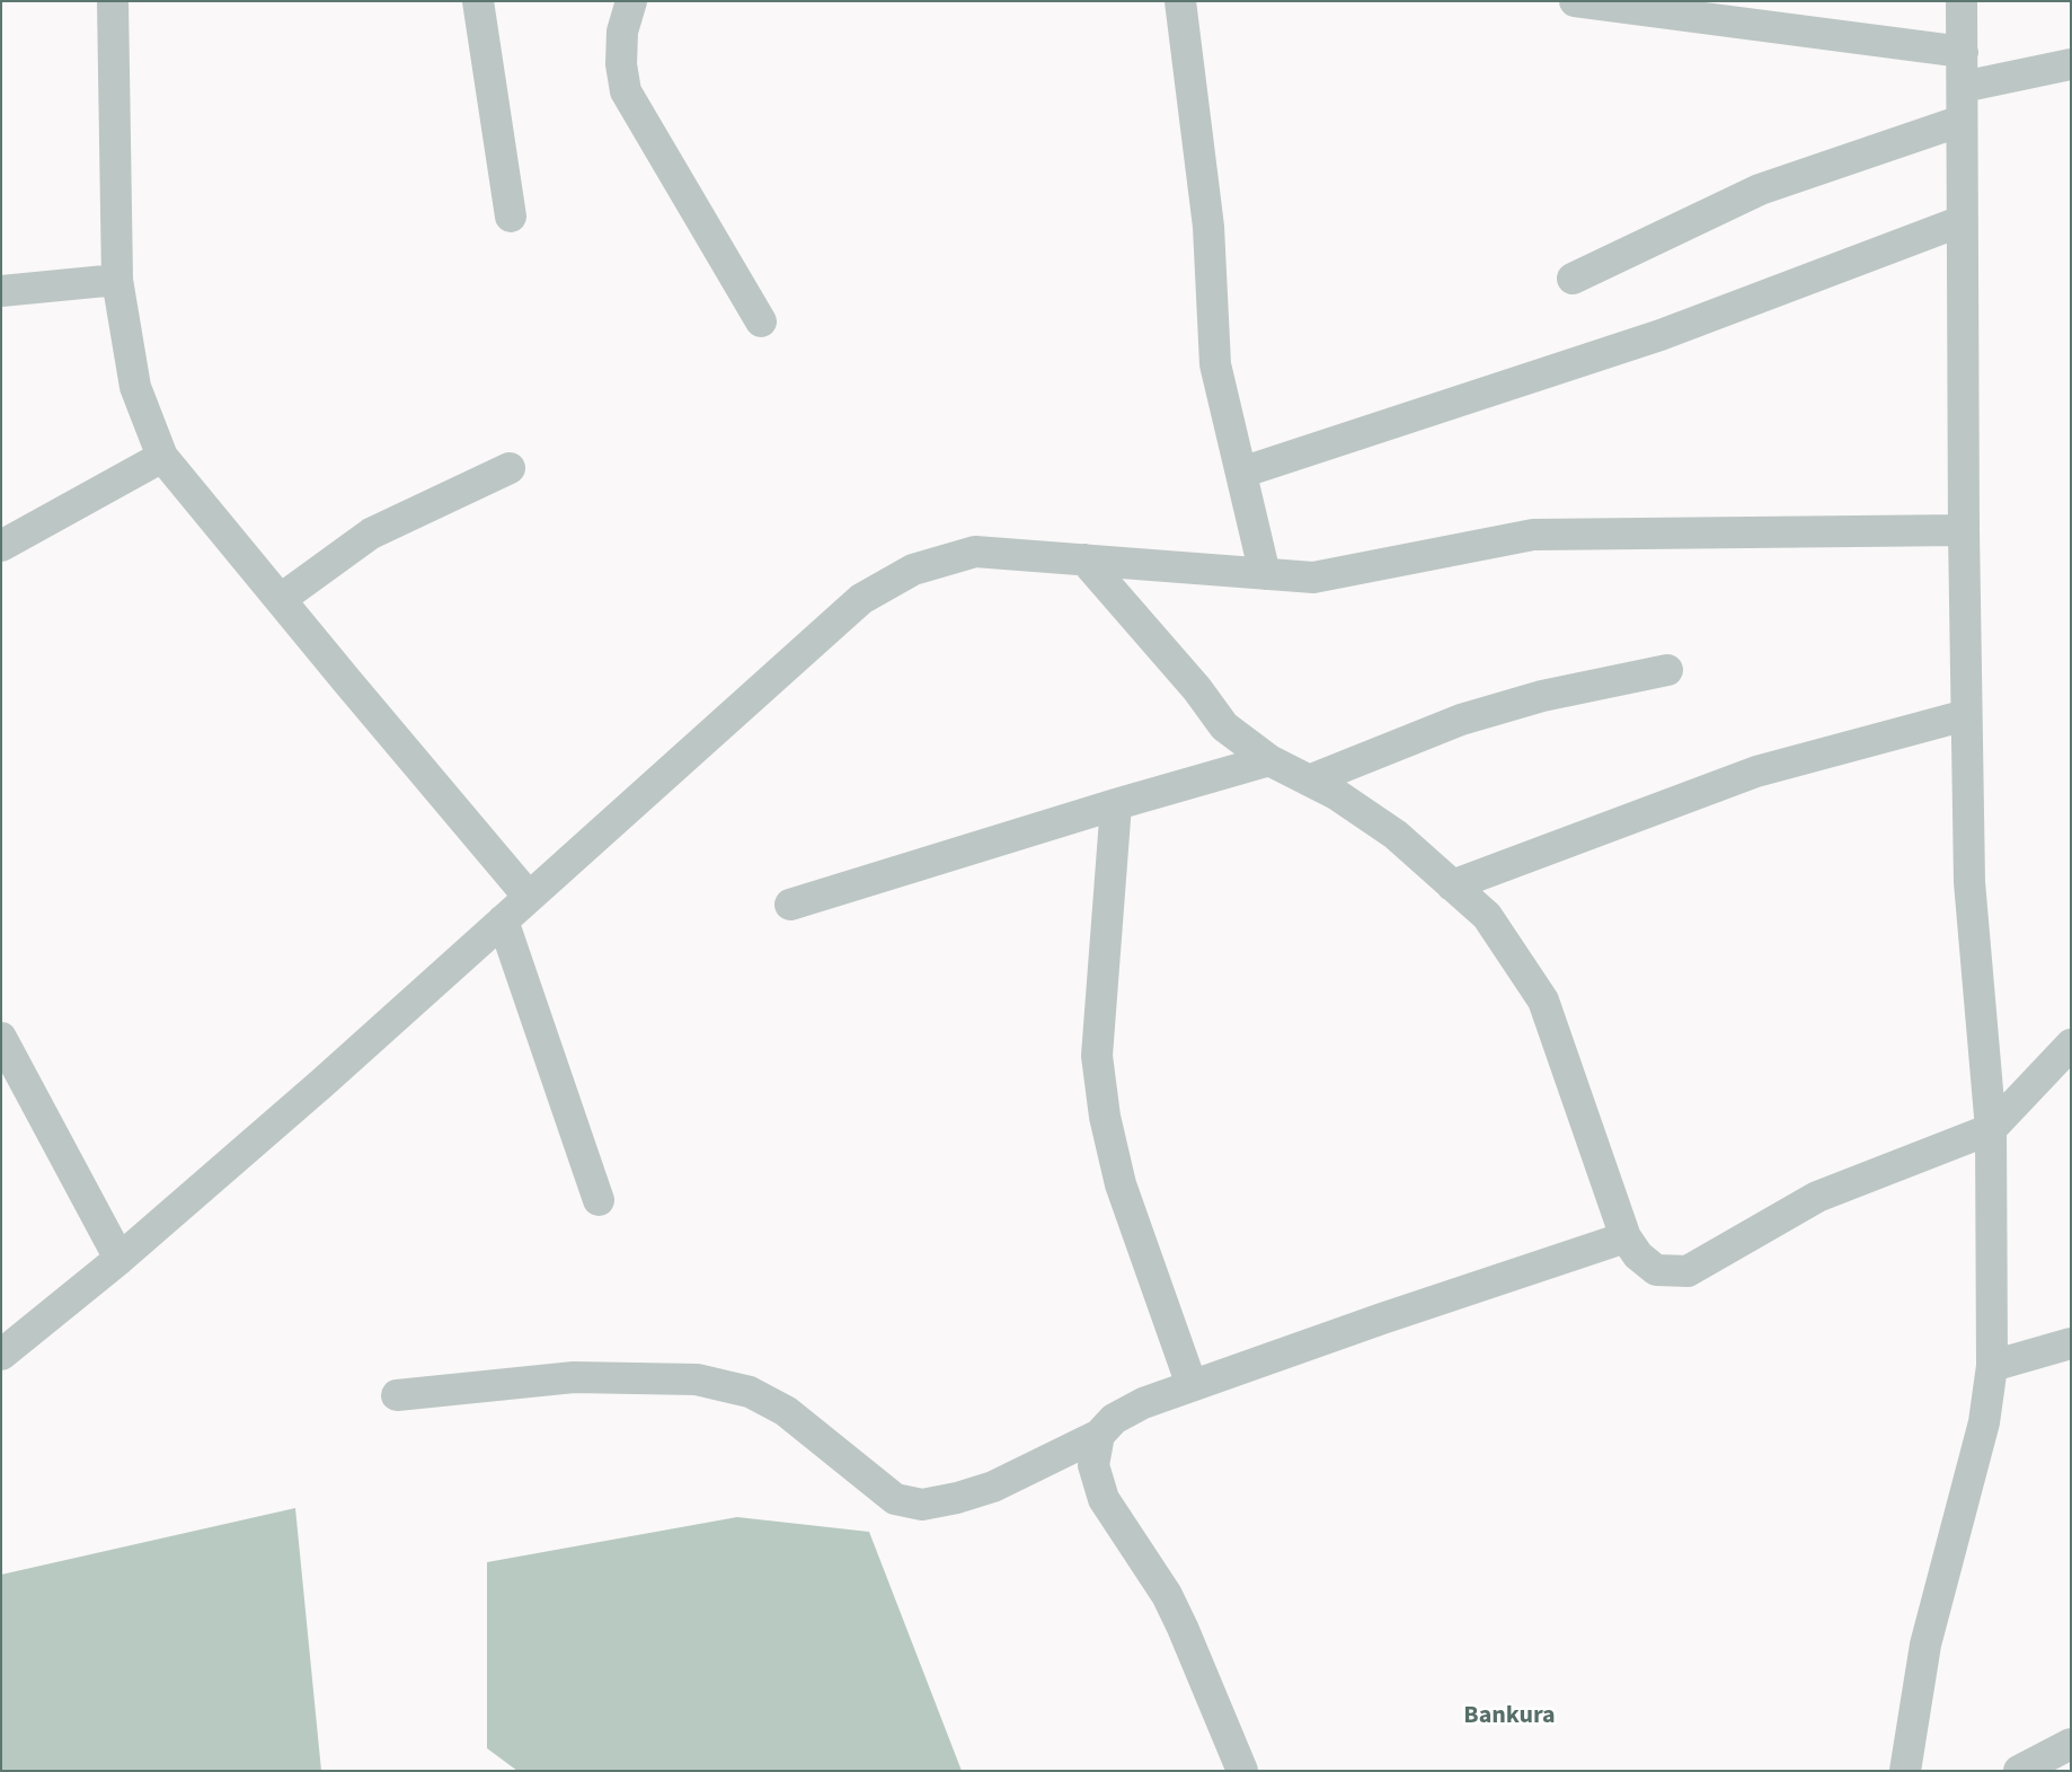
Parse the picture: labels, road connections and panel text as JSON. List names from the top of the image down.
{
  "districts": ["Bankura"]
}
